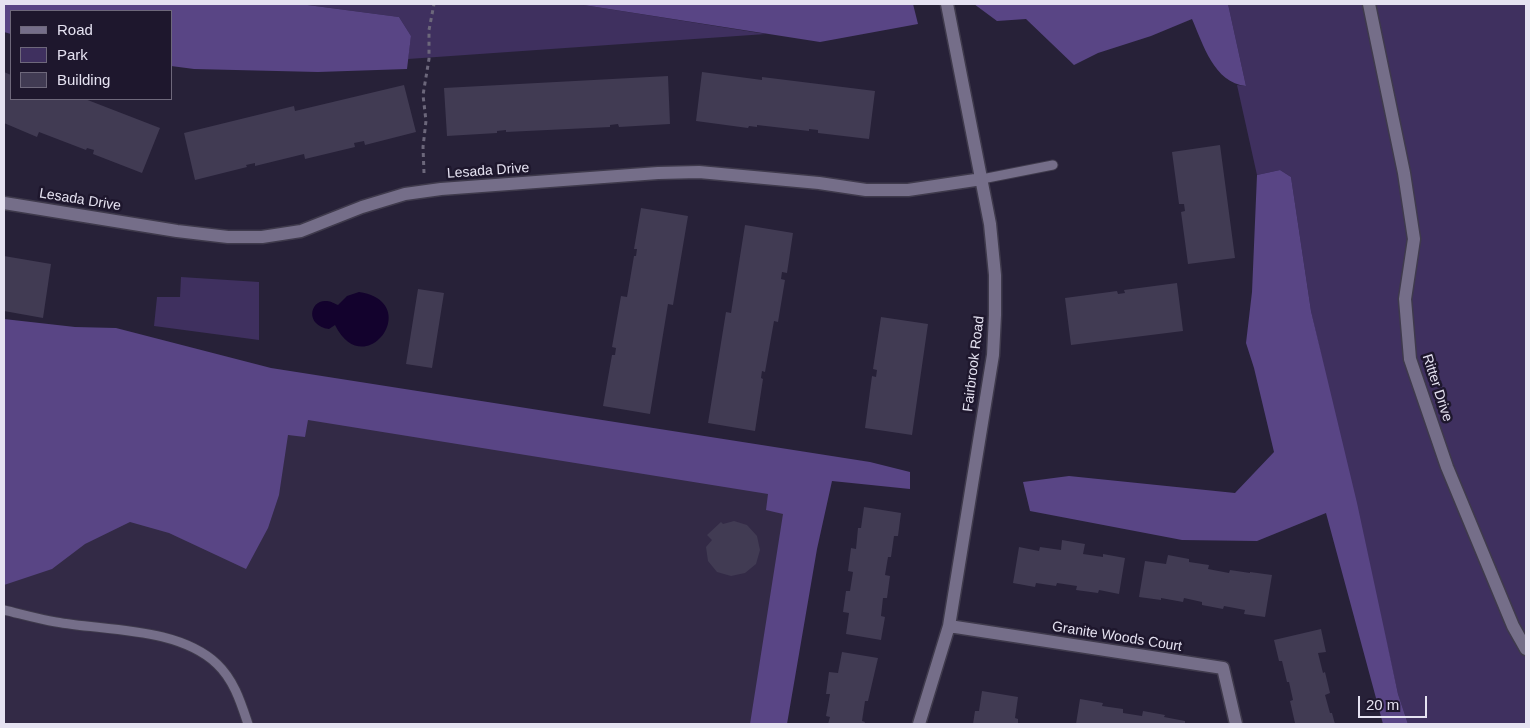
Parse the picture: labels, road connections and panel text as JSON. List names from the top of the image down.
{
  "streets": {
    "street": [
      "Lesada Drive",
      "Fairbrook Road",
      "Ritter Drive",
      "Granite Woods Court"
    ]
  },
  "crossings": [
    ["Lesada Drive", "Fairbrook Road"],
    ["Fairbrook Road", "Granite Woods Court"]
  ],
  "legend": ["Road", "Park", "Building"],
  "scale_bar": "20 m"
}
